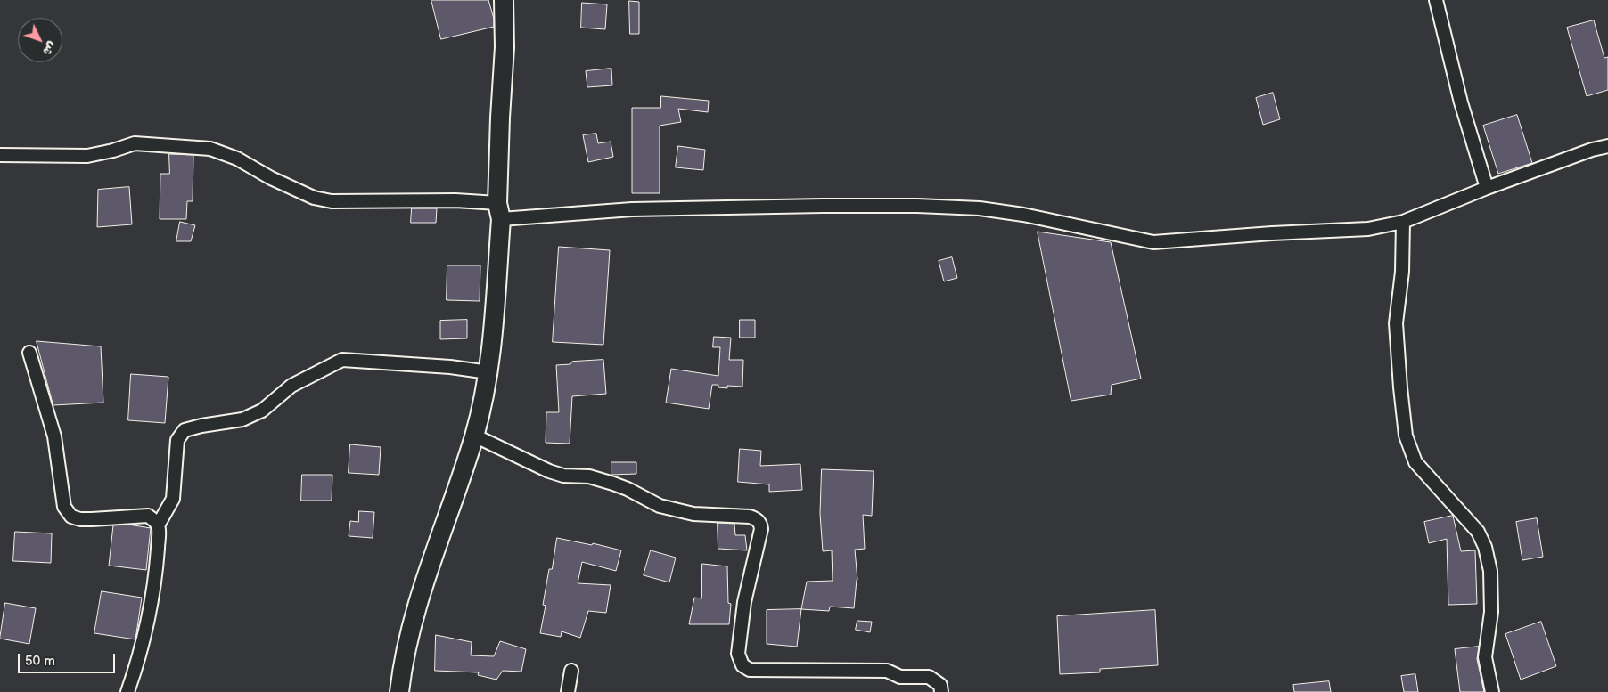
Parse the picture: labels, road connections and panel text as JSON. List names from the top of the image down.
{
  "scale_bar": "50 m",
  "north": "bottom right"
}
